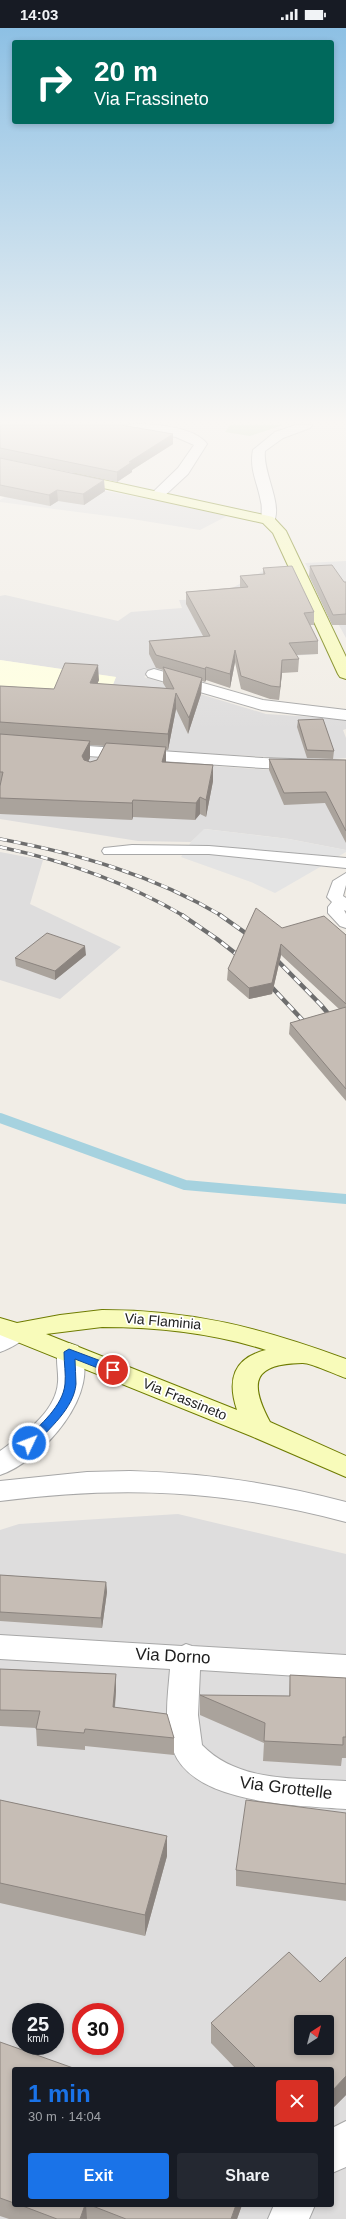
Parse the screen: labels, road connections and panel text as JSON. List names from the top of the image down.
{
  "streets": {
    "street": [
      "Via Flaminia",
      "Via Frassineto",
      "Via Dorno",
      "Via Grottelle"
    ]
  },
  "crossings": [
    ["Via Flaminia", "Via Frassineto"],
    ["Via Dorno", "Via Grottelle"]
  ],
  "north": "top right",
  "page": {
    "status": "14:03",
    "turn": ["20 m", "Via Frassineto"],
    "speed": "25 km/h",
    "limit": "30",
    "heading": ["1 min", "30 m · 14:04"],
    "buttons": ["Exit", "Share"]
  }
}
